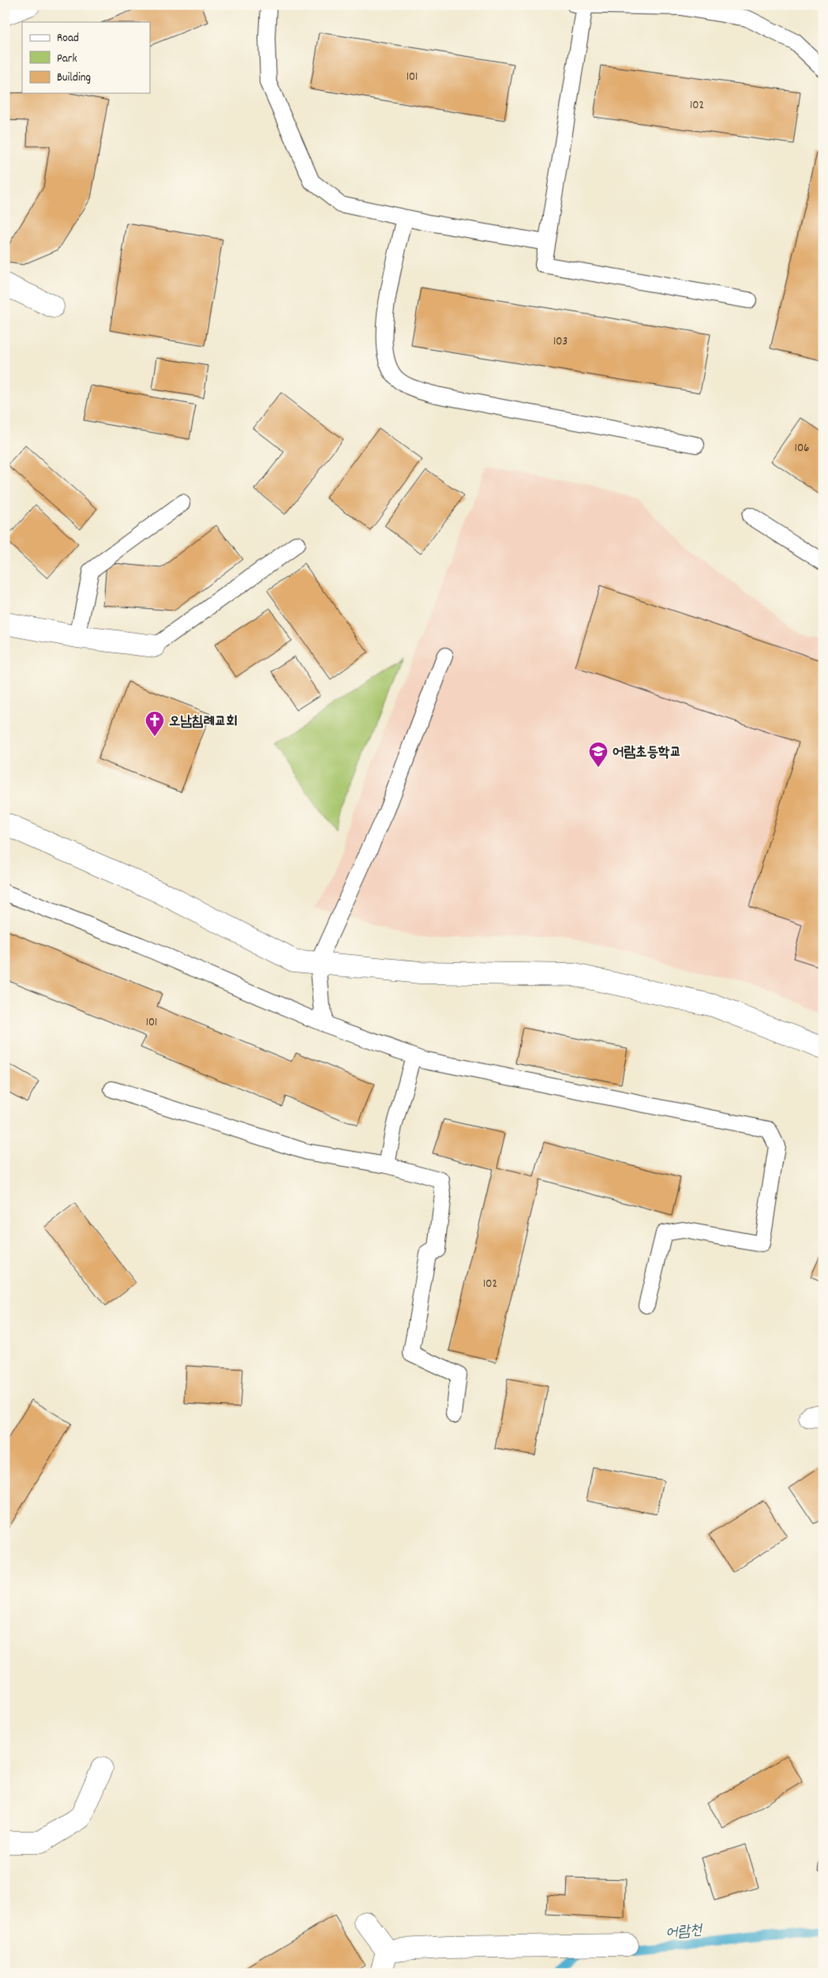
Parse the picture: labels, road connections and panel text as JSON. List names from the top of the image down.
{
  "water": ["어람천"],
  "places": {
    "church": ["오남침례교회"],
    "school or university": ["어람초등학교"]
  },
  "house_numbers": [
    "101",
    "102",
    "103",
    "106",
    "101",
    "102"
  ],
  "legend": ["Road", "Park", "Building"]
}
